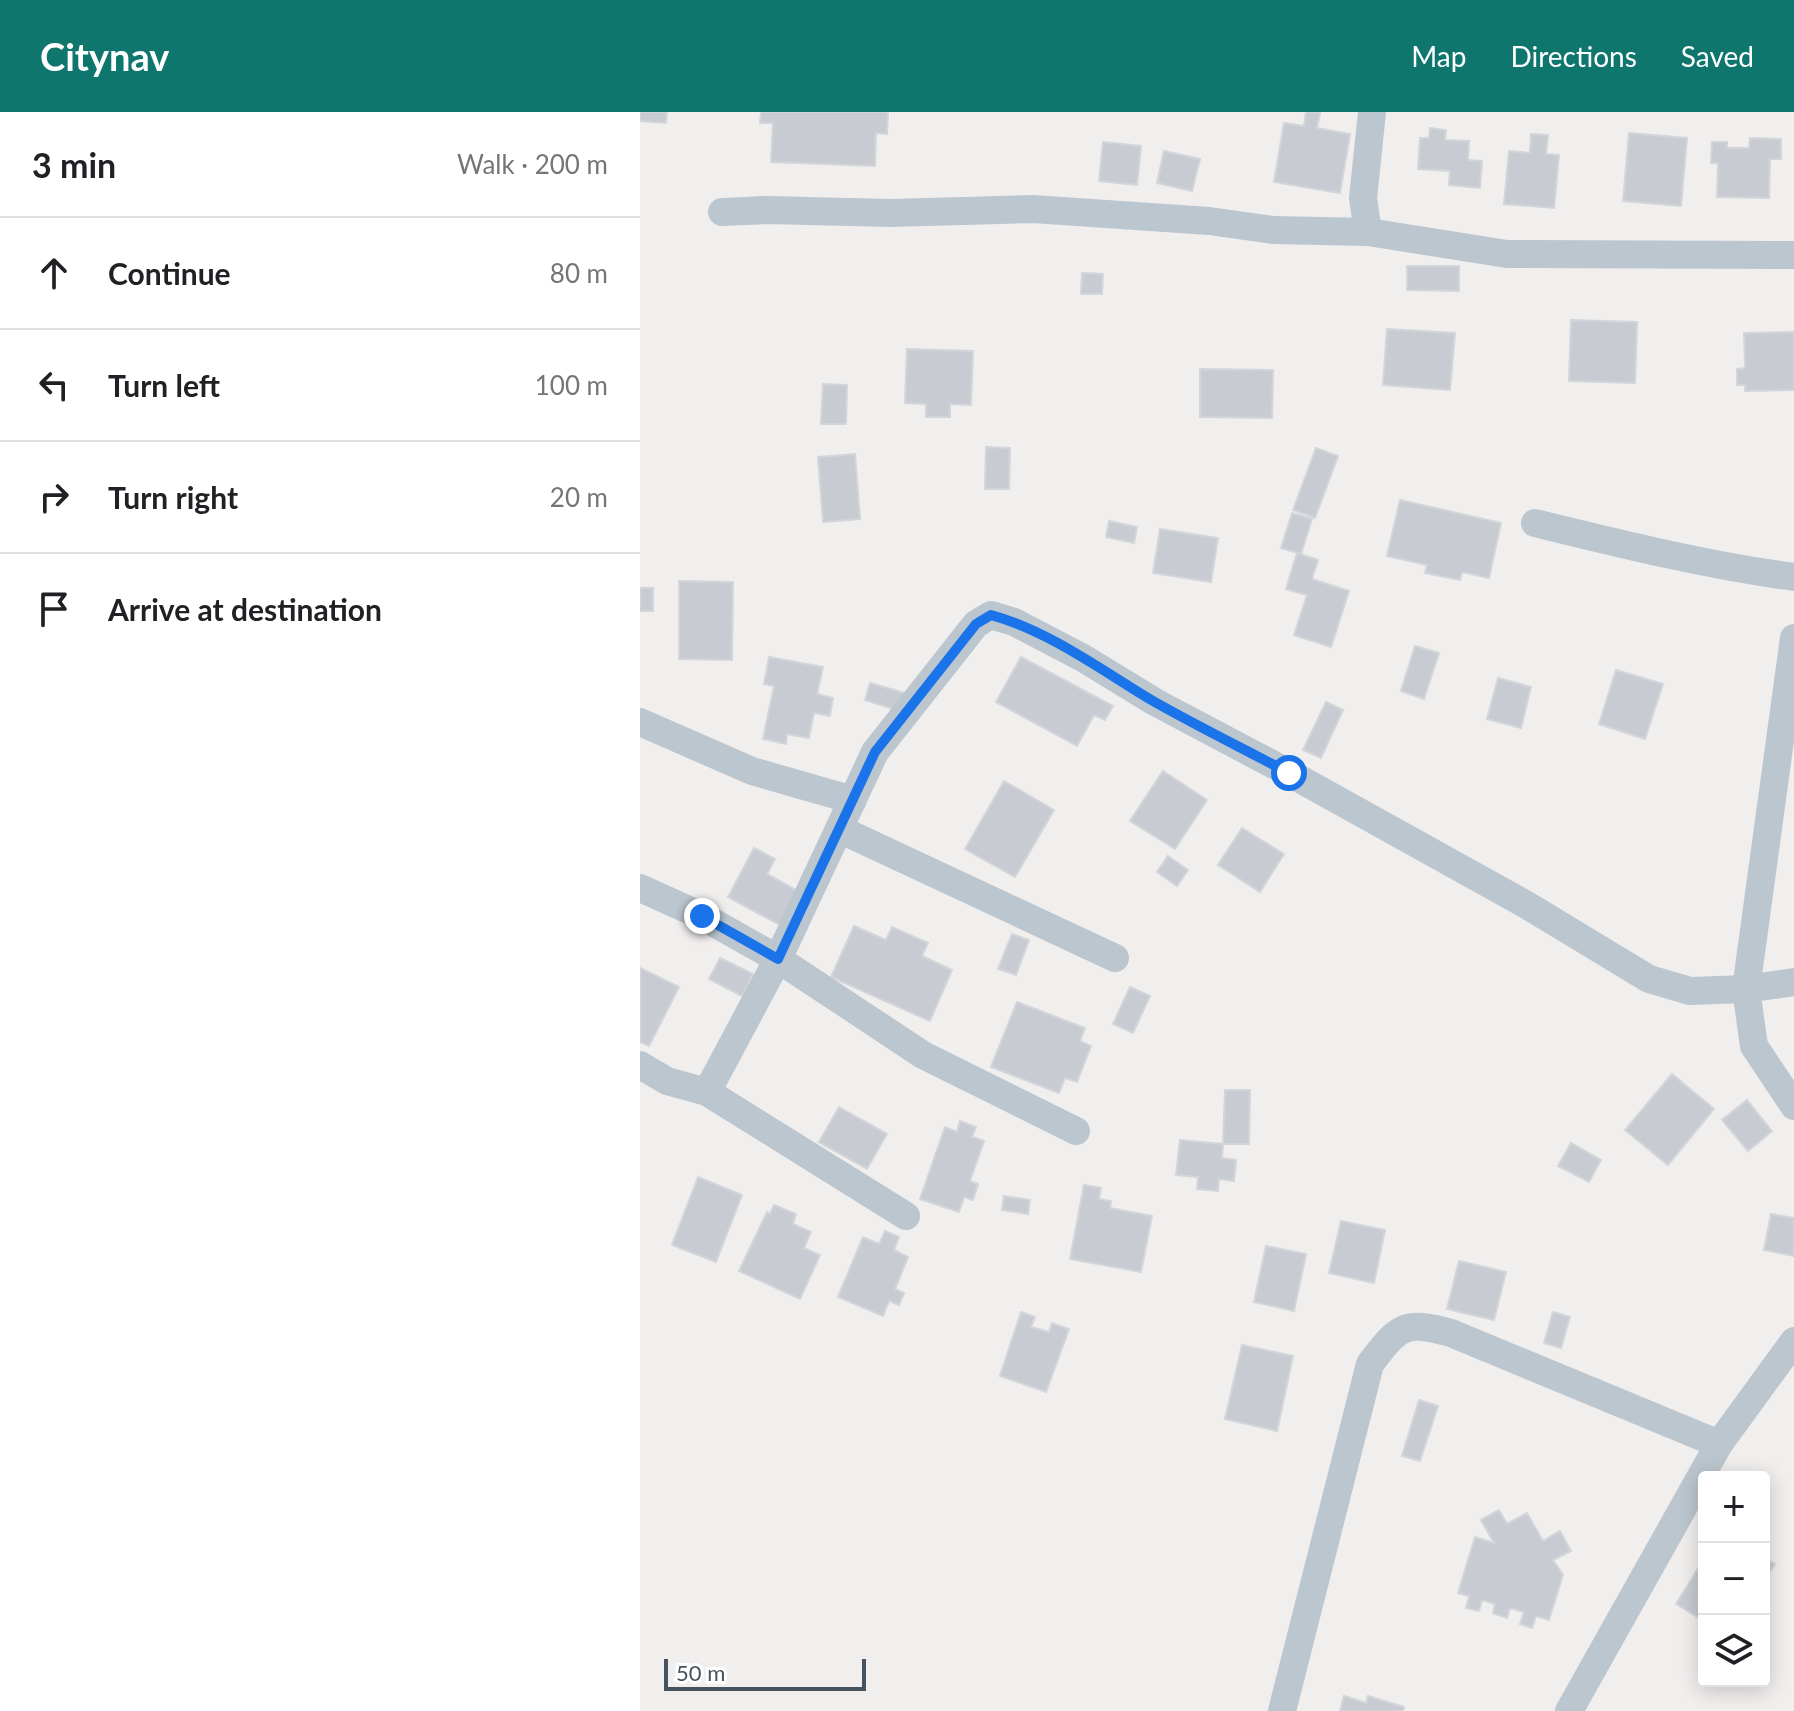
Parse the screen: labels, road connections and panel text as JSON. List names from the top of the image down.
{
  "scale_bar": "50 m",
  "page": {
    "header": "Citynav",
    "nav": ["Map", "Directions", "Saved"],
    "heading": ["3 min", "Walk · 200 m"],
    "list": [
      ["Continue", "80 m"],
      ["Turn left", "100 m"],
      ["Turn right", "20 m"],
      "Arrive at destination"
    ],
    "map_buttons": ["+", "−"],
    "scale": "50 m"
  }
}
